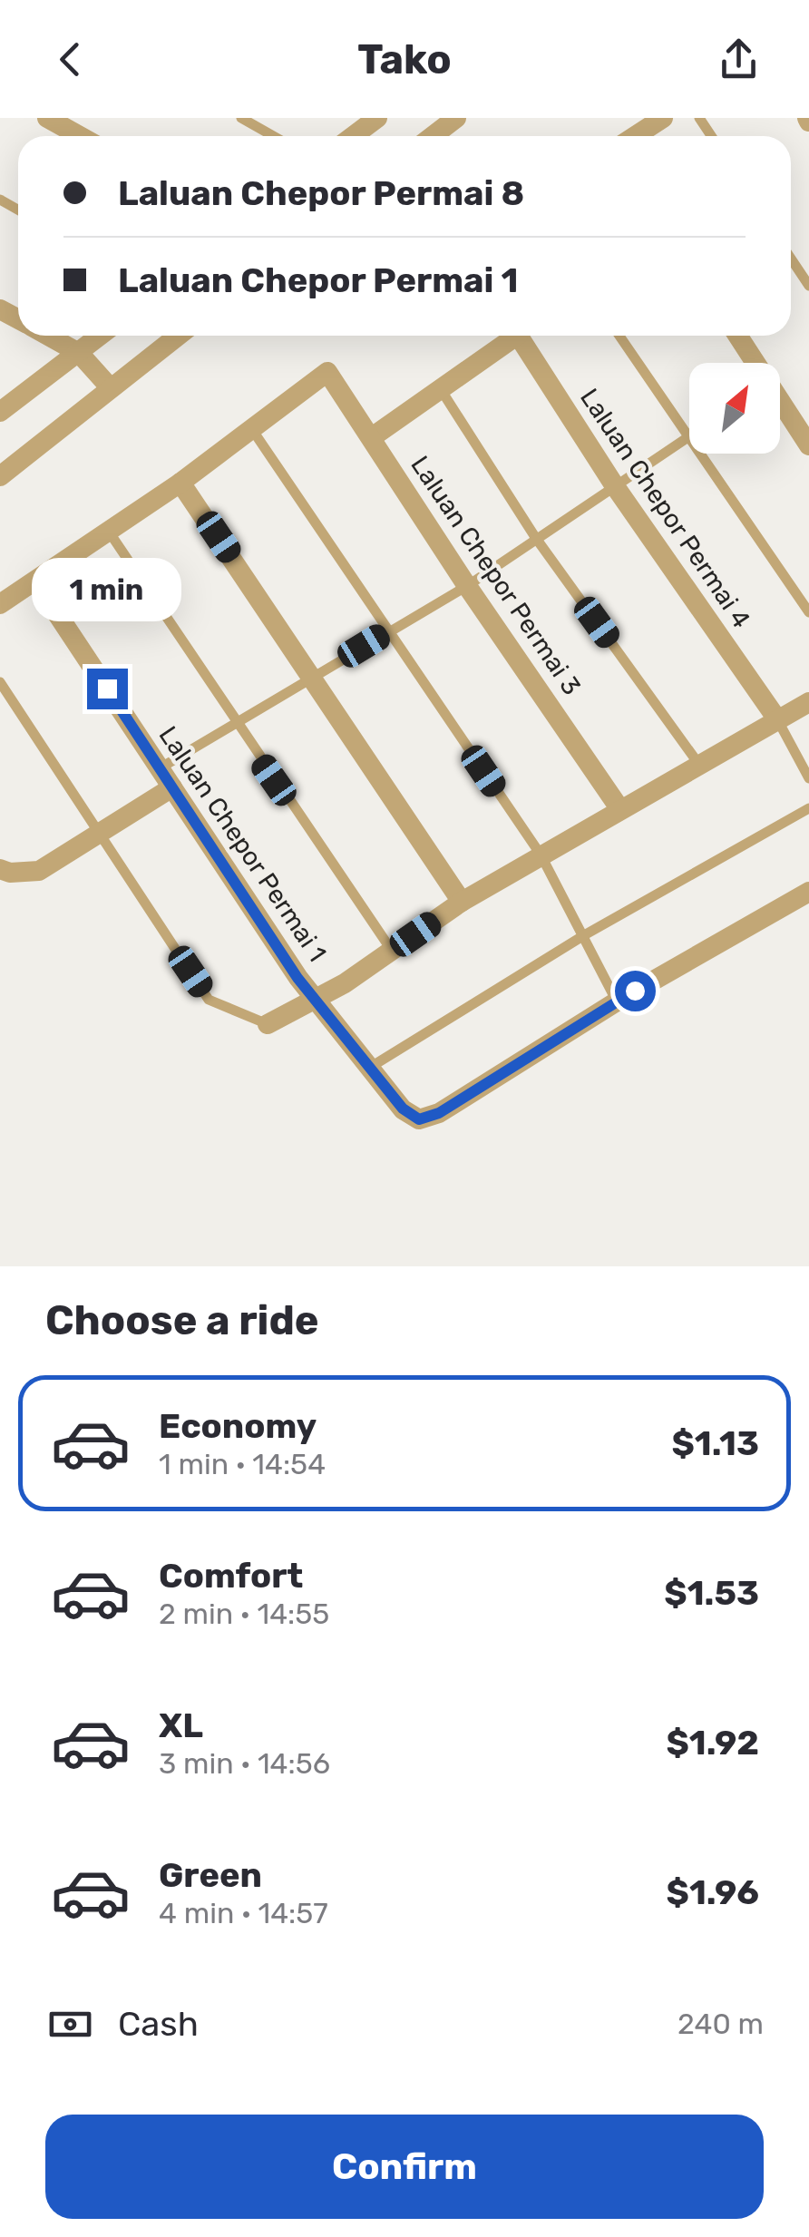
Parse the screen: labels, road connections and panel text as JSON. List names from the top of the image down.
{
  "streets": {
    "street": ["Laluan Chepor Permai 4", "Laluan Chepor Permai 3", "Laluan Chepor Permai 1"]
  },
  "north": "top right",
  "page": {
    "header": "Tako",
    "banner": ["Laluan Chepor Permai 8", "Laluan Chepor Permai 1"],
    "bubble": "1 min",
    "heading": "Choose a ride",
    "list": [
      {
        "name": "Economy",
        "note": "1 min · 14:54",
        "value": "$1.13"
      },
      {
        "name": "Comfort",
        "note": "2 min · 14:55",
        "value": "$1.53"
      },
      {
        "name": "XL",
        "note": "3 min · 14:56",
        "value": "$1.92"
      },
      {
        "name": "Green",
        "note": "4 min · 14:57",
        "value": "$1.96"
      }
    ],
    "pay": ["Cash", "240 m"],
    "buttons": "Confirm"
  }
}
